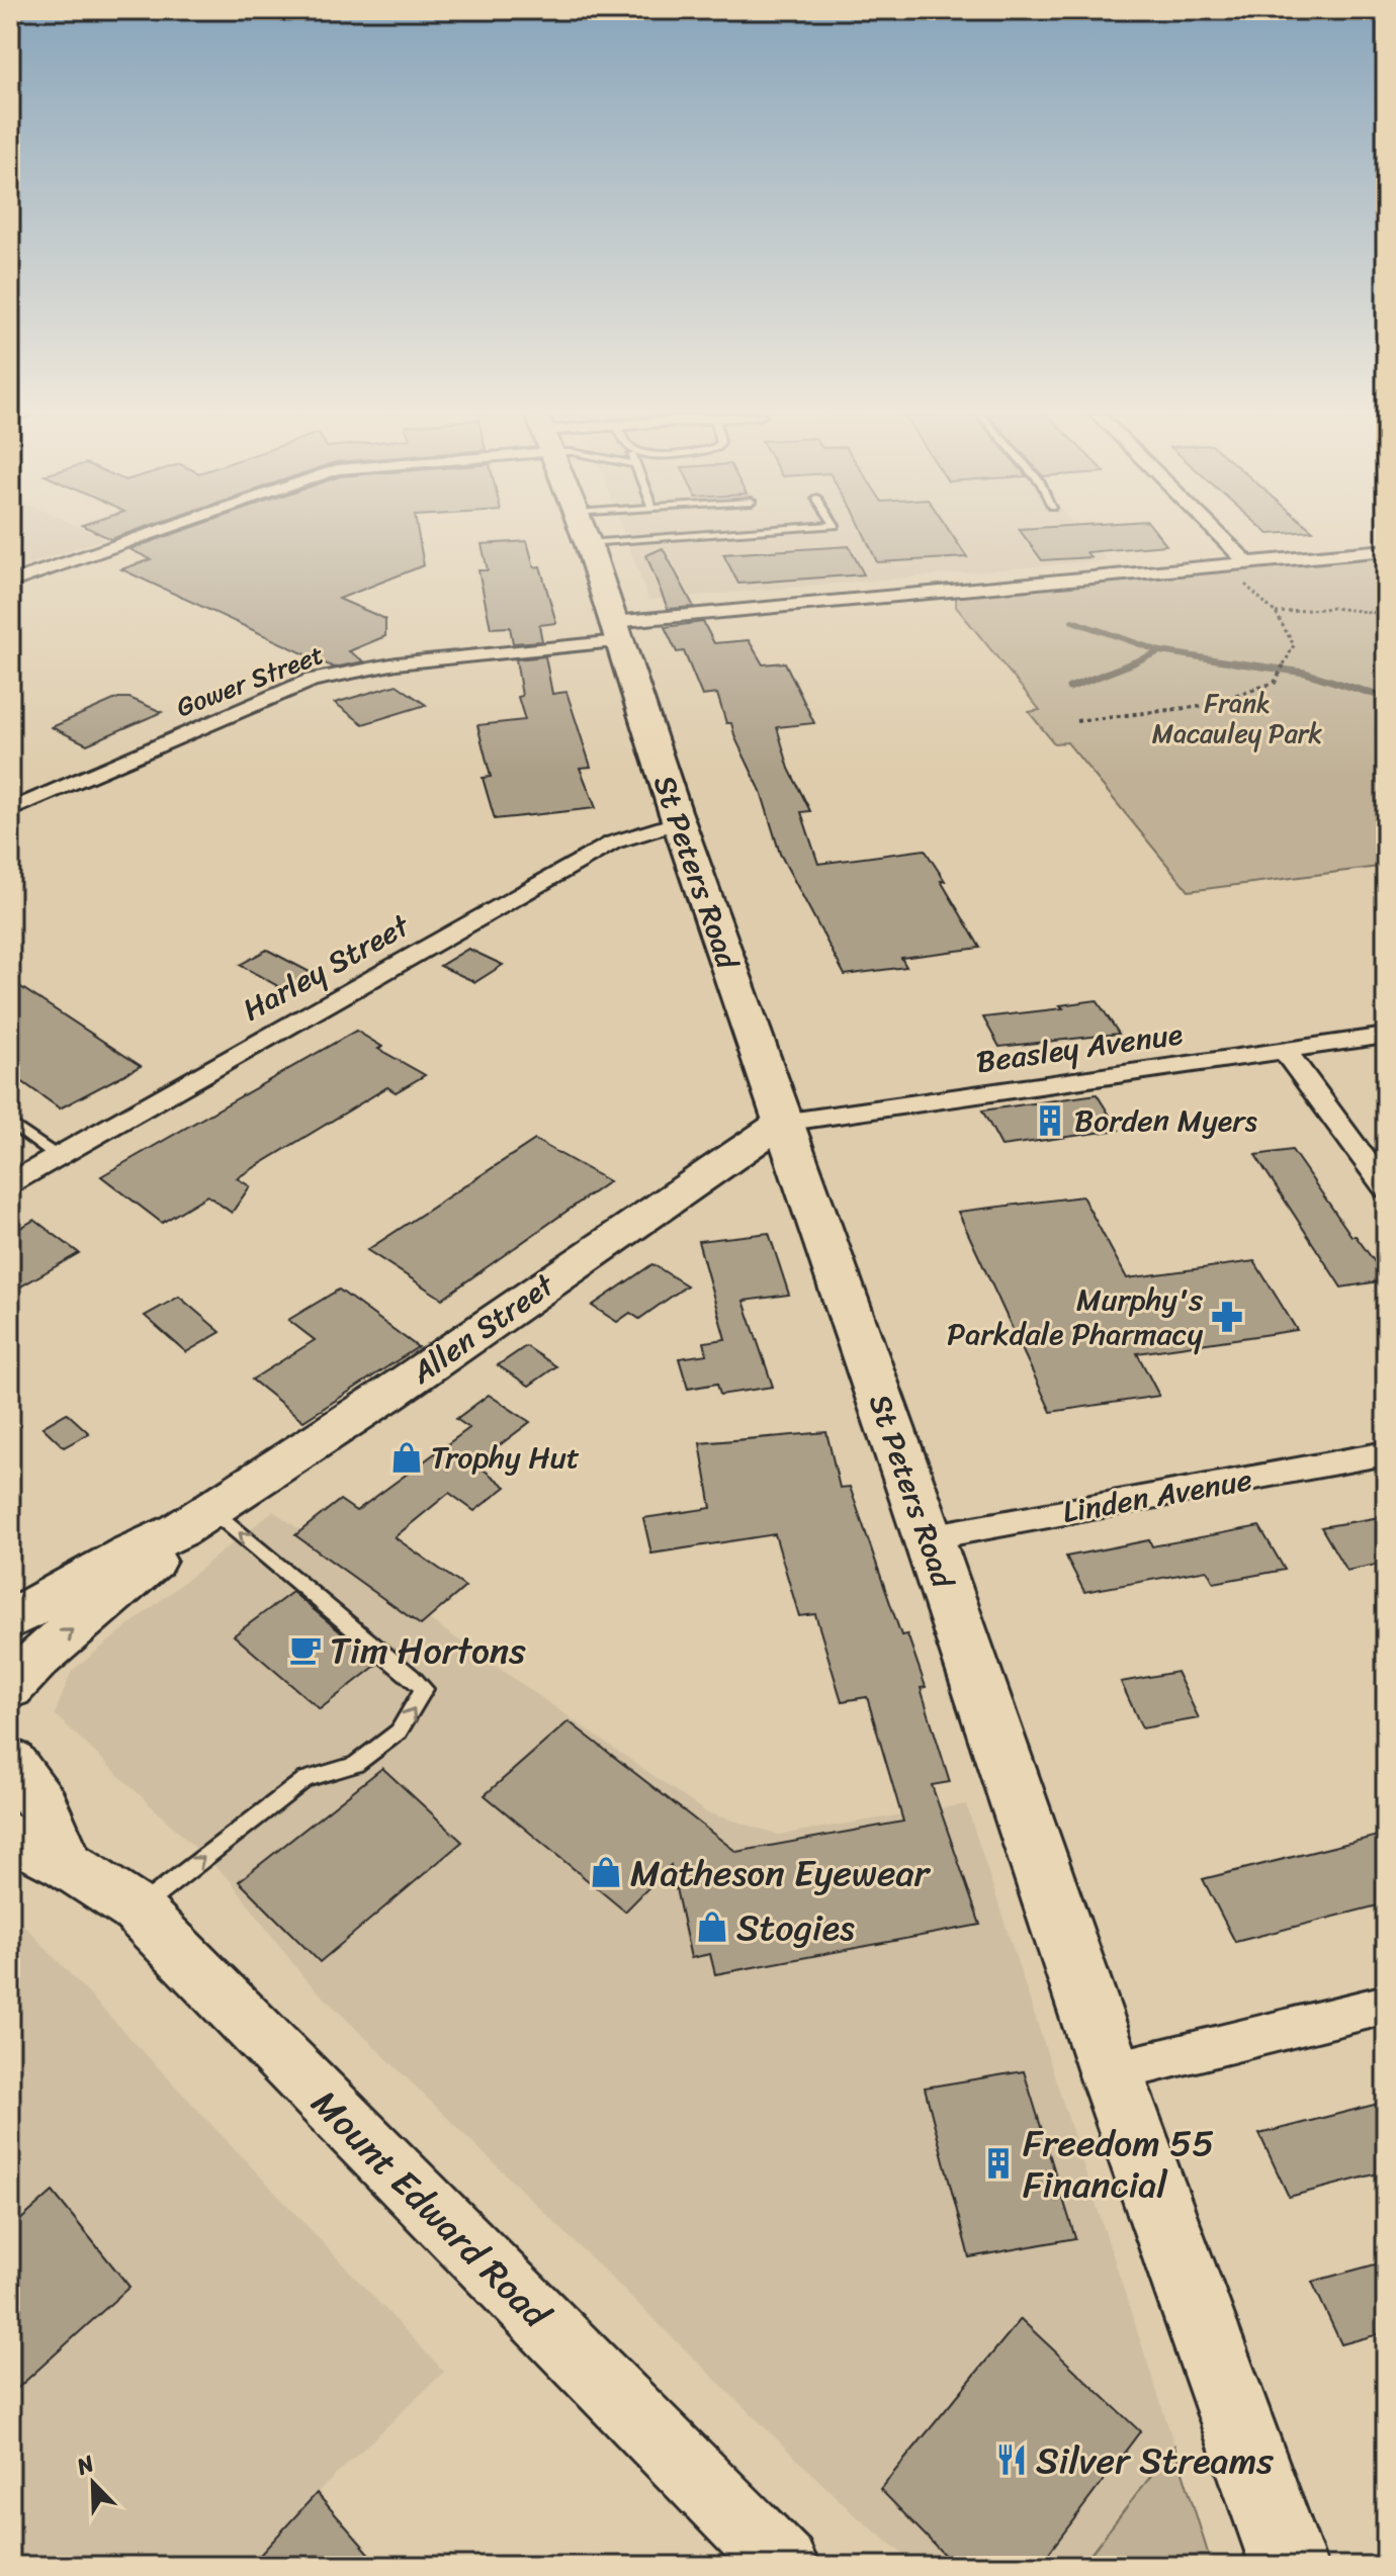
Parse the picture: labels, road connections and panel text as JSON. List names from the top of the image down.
{
  "streets": {
    "main road": ["St Peters Road"],
    "street": [
      "Gower Street",
      "Harley Street",
      "Beasley Avenue",
      "Allen Street",
      "Linden Avenue",
      "Mount Edward Road"
    ]
  },
  "crossings": [
    ["Gower Street", "St Peters Road"],
    ["St Peters Road", "Harley Street"],
    ["St Peters Road", "Beasley Avenue"],
    ["St Peters Road", "Allen Street"],
    ["St Peters Road", "Linden Avenue"],
    ["Beasley Avenue", "Allen Street"]
  ],
  "parks": ["Frank Macauley Park"],
  "places": {
    "building": ["Borden Myers", "Freedom 55 Financial"],
    "pharmacy": ["Murphy's Parkdale Pharmacy"],
    "shop": ["Trophy Hut", "Matheson Eyewear", "Stogies"],
    "cafe": ["Tim Hortons"],
    "restaurant": ["Silver Streams"]
  },
  "north": "top left"
}
